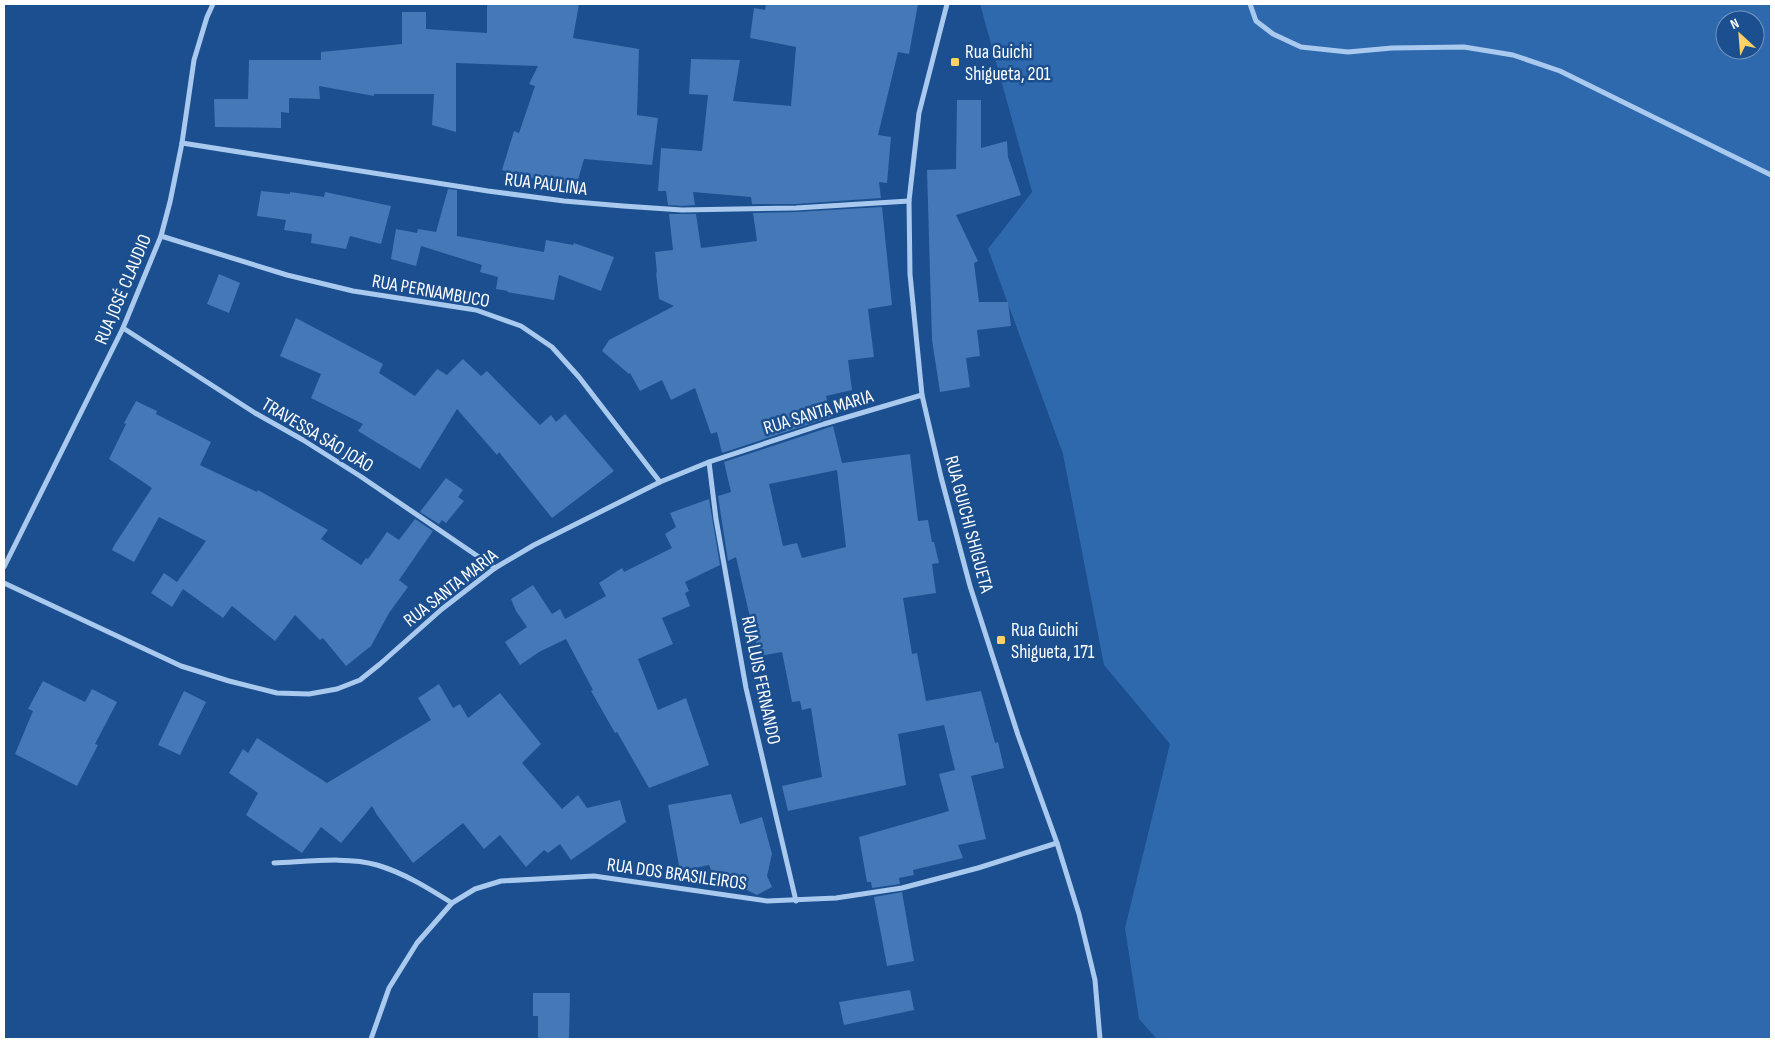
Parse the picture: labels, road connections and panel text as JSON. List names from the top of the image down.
{
  "streets": {
    "street": [
      "RUA PAULINA",
      "RUA JOSÉ CLAUDIO",
      "RUA PERNAMBUCO",
      "RUA SANTA MARIA",
      "TRAVESSA SÃO JOÃO",
      "RUA GUICHI SHIGUETA",
      "RUA LUIS FERNANDO",
      "RUA DOS BRASILEIROS"
    ]
  },
  "crossings": [
    ["RUA PAULINA", "RUA JOSÉ CLAUDIO"],
    ["RUA PAULINA", "RUA GUICHI SHIGUETA"],
    ["RUA JOSÉ CLAUDIO", "RUA PERNAMBUCO"],
    ["RUA JOSÉ CLAUDIO", "TRAVESSA SÃO JOÃO"],
    ["RUA PERNAMBUCO", "RUA SANTA MARIA"],
    ["RUA SANTA MARIA", "TRAVESSA SÃO JOÃO"],
    ["RUA SANTA MARIA", "RUA GUICHI SHIGUETA"],
    ["RUA SANTA MARIA", "RUA LUIS FERNANDO"],
    ["RUA GUICHI SHIGUETA", "RUA DOS BRASILEIROS"],
    ["RUA LUIS FERNANDO", "RUA DOS BRASILEIROS"]
  ],
  "places": {
    "transit": ["Rua Guichi Shigueta, 201", "Rua Guichi Shigueta, 171"]
  },
  "north": "top left"
}
